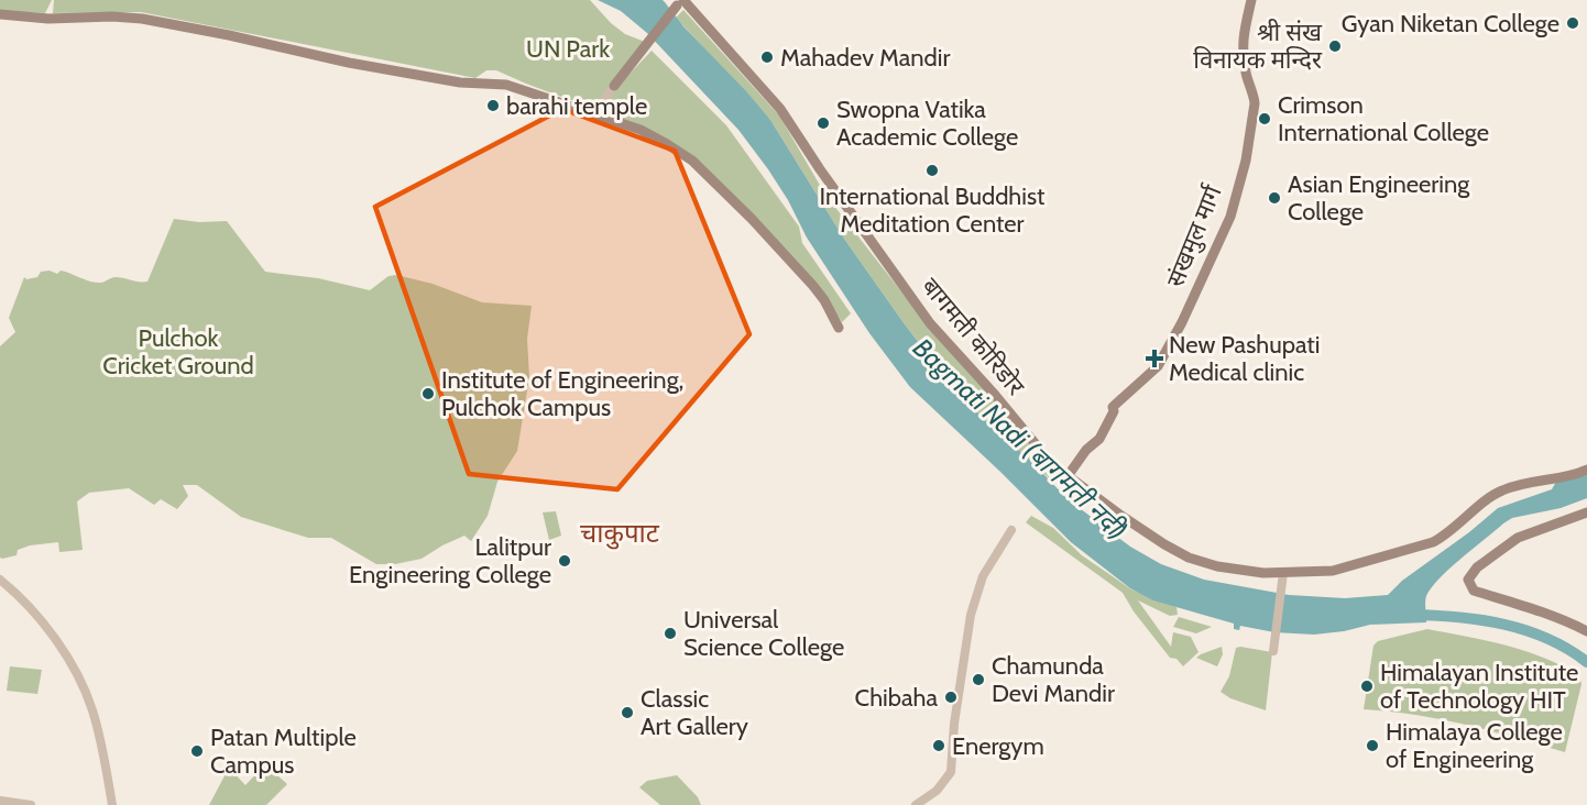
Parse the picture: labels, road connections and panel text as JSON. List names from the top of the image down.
{
  "streets": {
    "main road": ["संखमुल मार्ग", "बागमती कोरिडोर"]
  },
  "crossings": [
    ["संखमुल मार्ग", "बागमती कोरिडोर"]
  ],
  "districts": ["चाकुपाट"],
  "water": ["Bagmati Nadi (बागमती नदी)"],
  "parks": ["UN Park", "Pulchok Cricket Ground"],
  "places": {
    "other": [
      "Gyan Niketan College",
      "श्री संख विनायक मन्दिर",
      "Mahadev Mandir",
      "barahi temple",
      "Crimson International College",
      "Swopna Vatika Academic College",
      "International Buddhist Meditation Center",
      "Asian Engineering College",
      "Institute of Engineering, Pulchok Campus",
      "Lalitpur Engineering College",
      "Universal Science College",
      "Chamunda Devi Mandir",
      "Himalayan Institute of Technology HIT",
      "Chibaha",
      "Classic Art Gallery",
      "Energym",
      "Himalaya College of Engineering",
      "Patan Multiple Campus"
    ],
    "health": ["New Pashupati Medical clinic"]
  }
}
